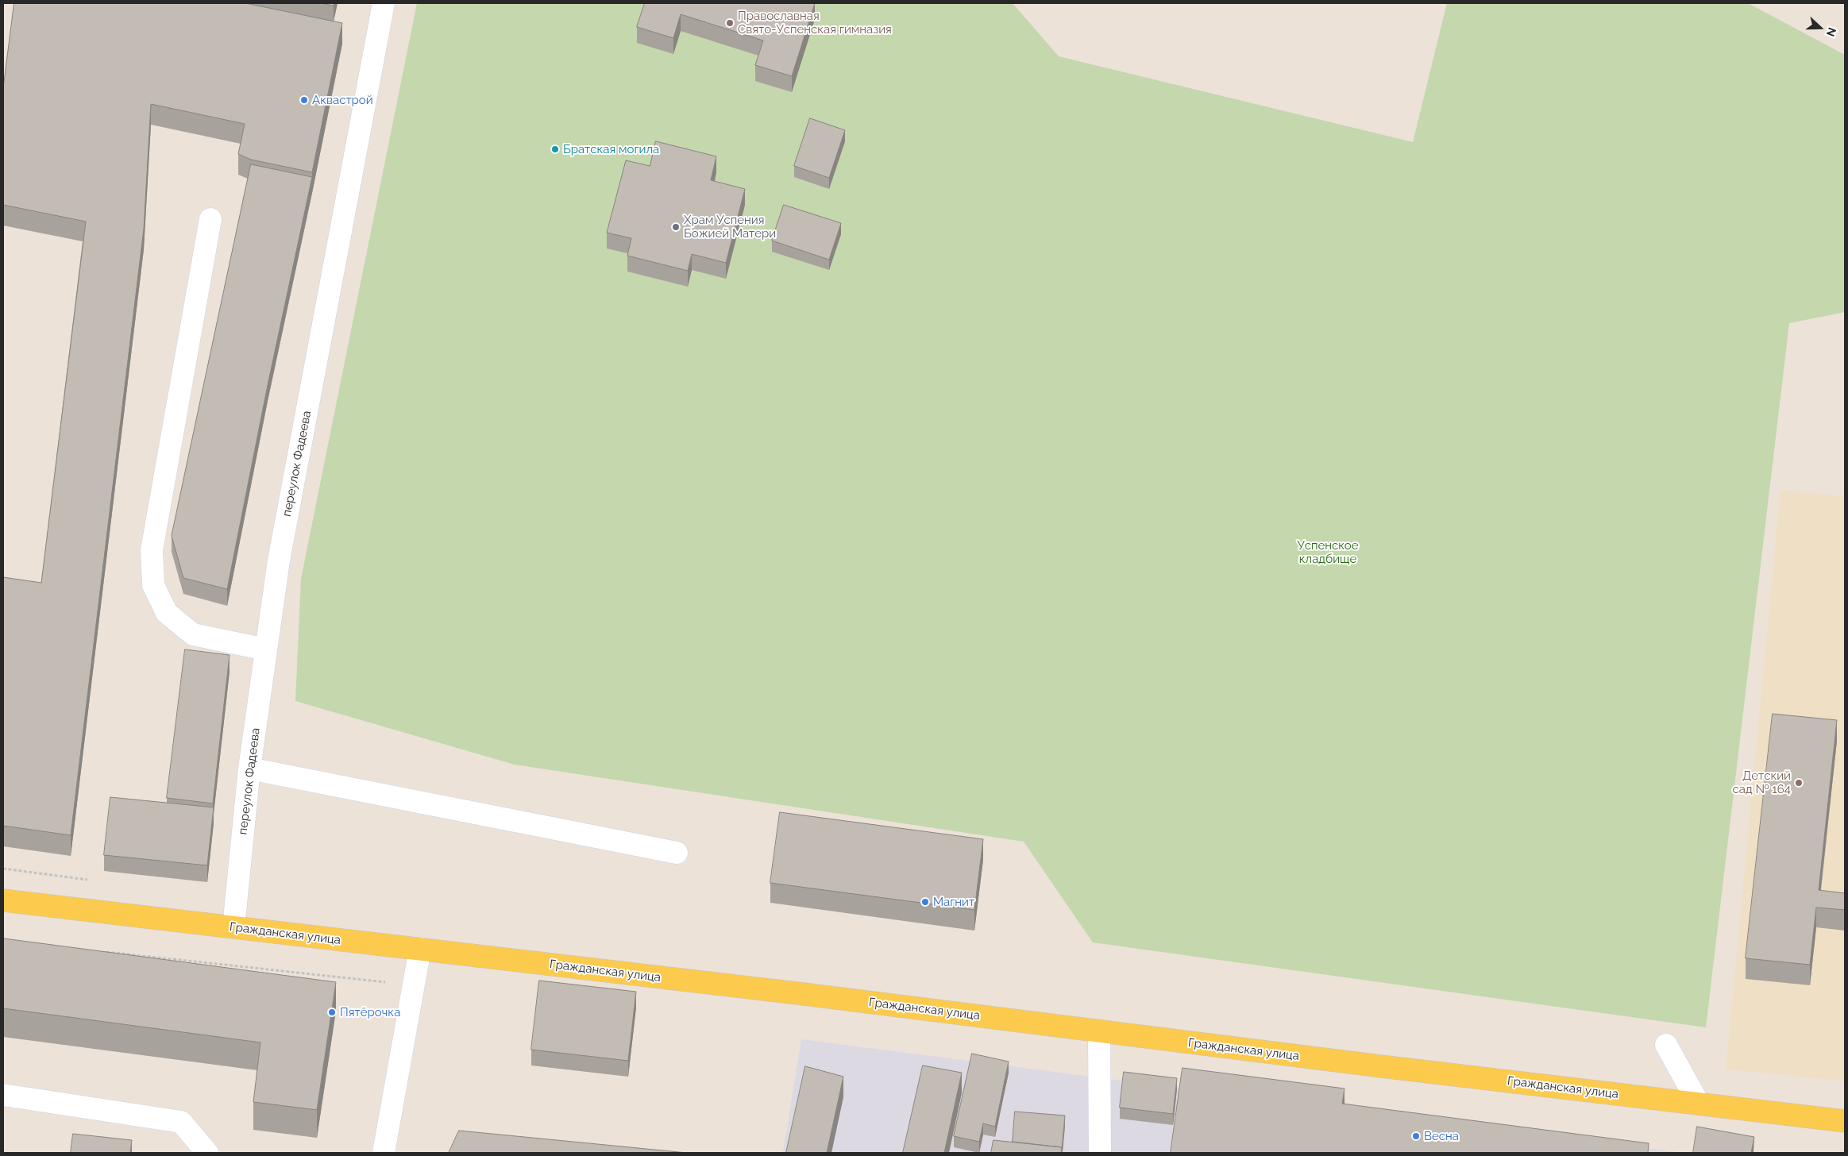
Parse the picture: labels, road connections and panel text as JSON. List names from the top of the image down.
{
  "streets": {
    "main road": ["Гражданская улица"],
    "street": ["переулок Фадеева"]
  },
  "crossings": [
    ["переулок Фадеева", "Гражданская улица"]
  ],
  "parks": ["Успенское кладбище"],
  "places": [
    "Православная Свято-Успенская гимназия",
    "Аквастрой",
    "Братская могила",
    "Храм Успения Божией Матери",
    "Детский сад № 164",
    "Магнит",
    "Пятёрочка",
    "Весна"
  ],
  "north": "right"
}
